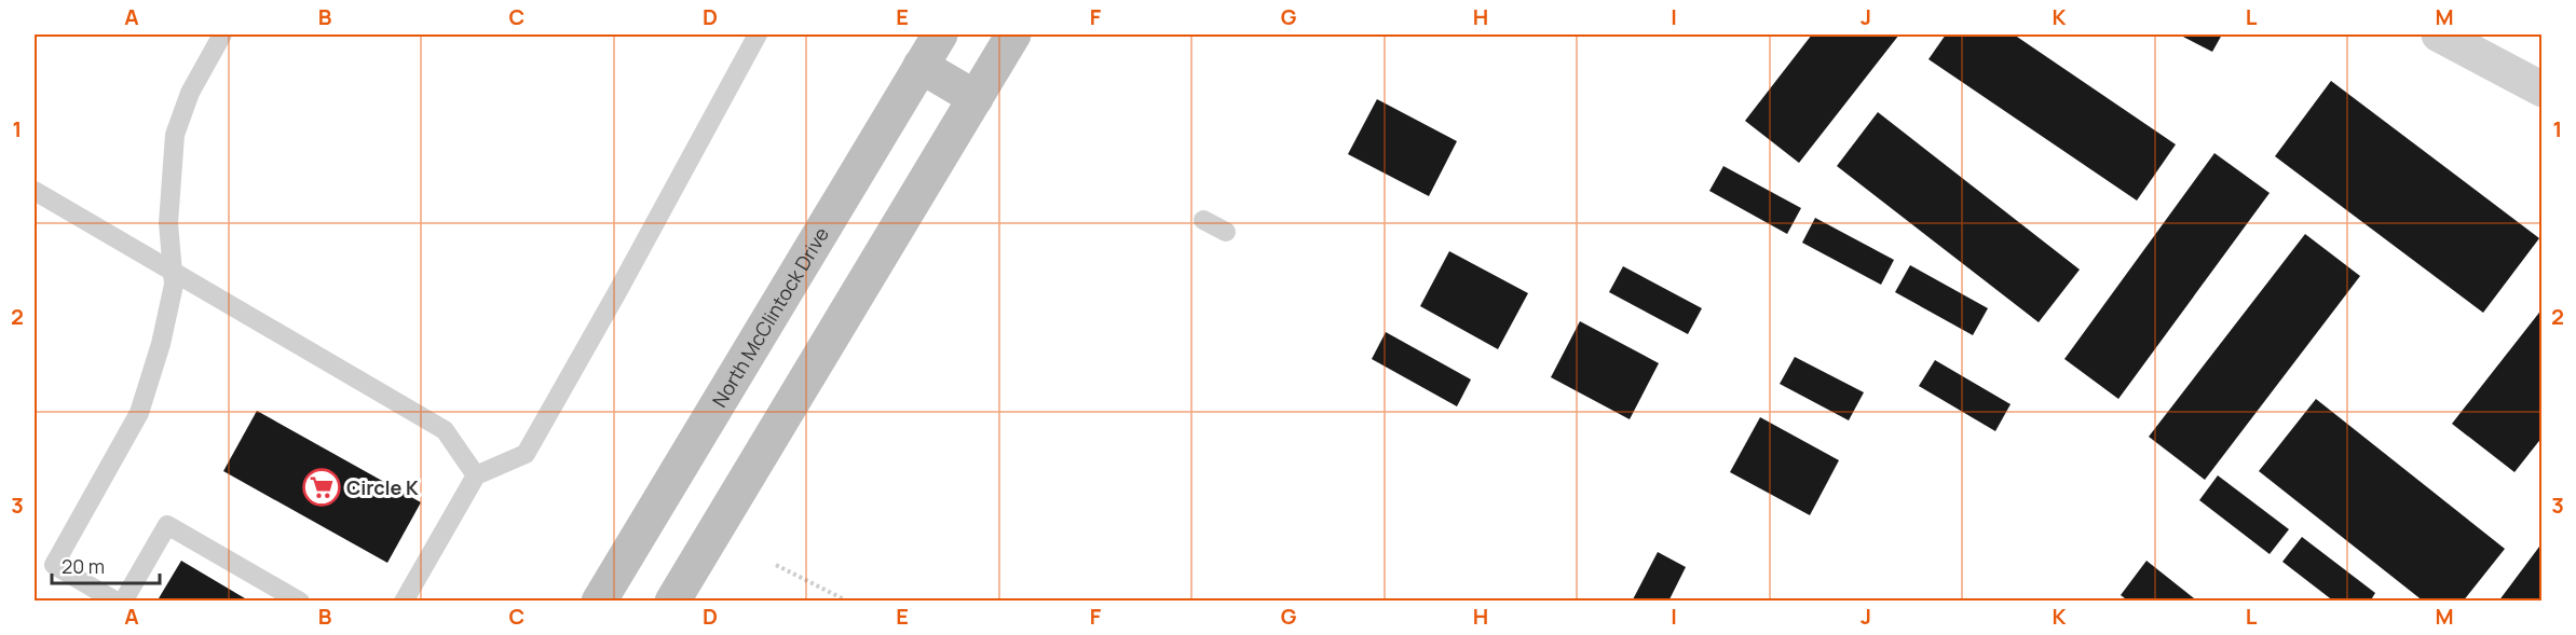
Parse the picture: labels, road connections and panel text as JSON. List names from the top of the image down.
{
  "streets": {
    "main road": ["North McClintock Drive"]
  },
  "places": {
    "supermarket": ["Circle K"]
  },
  "scale_bar": "20 m",
  "grid": {
    "columns": [
      "A",
      "B",
      "C",
      "D",
      "E",
      "F",
      "G",
      "H",
      "I",
      "J",
      "K",
      "L",
      "M"
    ],
    "rows": ["1", "2", "3"]
  }
}
